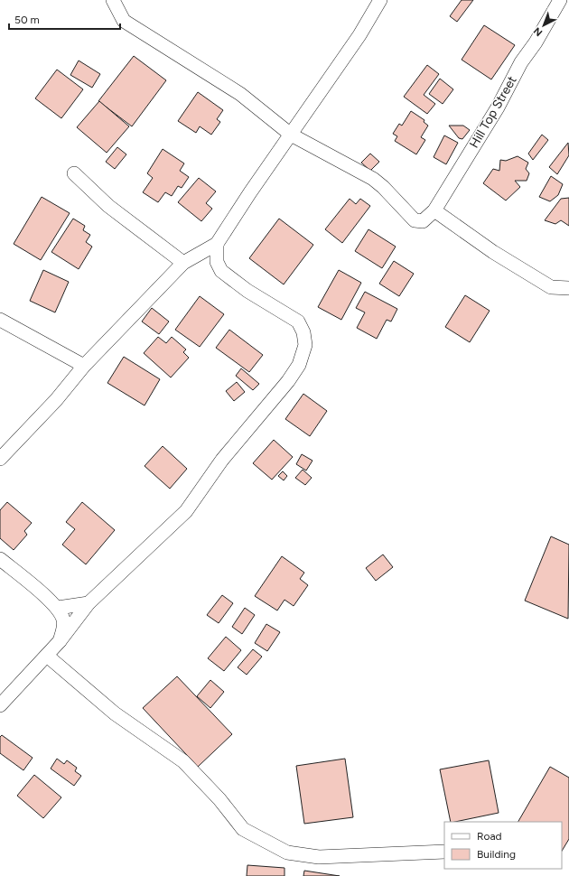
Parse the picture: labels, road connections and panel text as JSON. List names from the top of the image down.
{
  "streets": {
    "street": ["Hill Top Street"]
  },
  "legend": ["Road", "Building"],
  "scale_bar": "50 m",
  "north": "bottom left"
}
